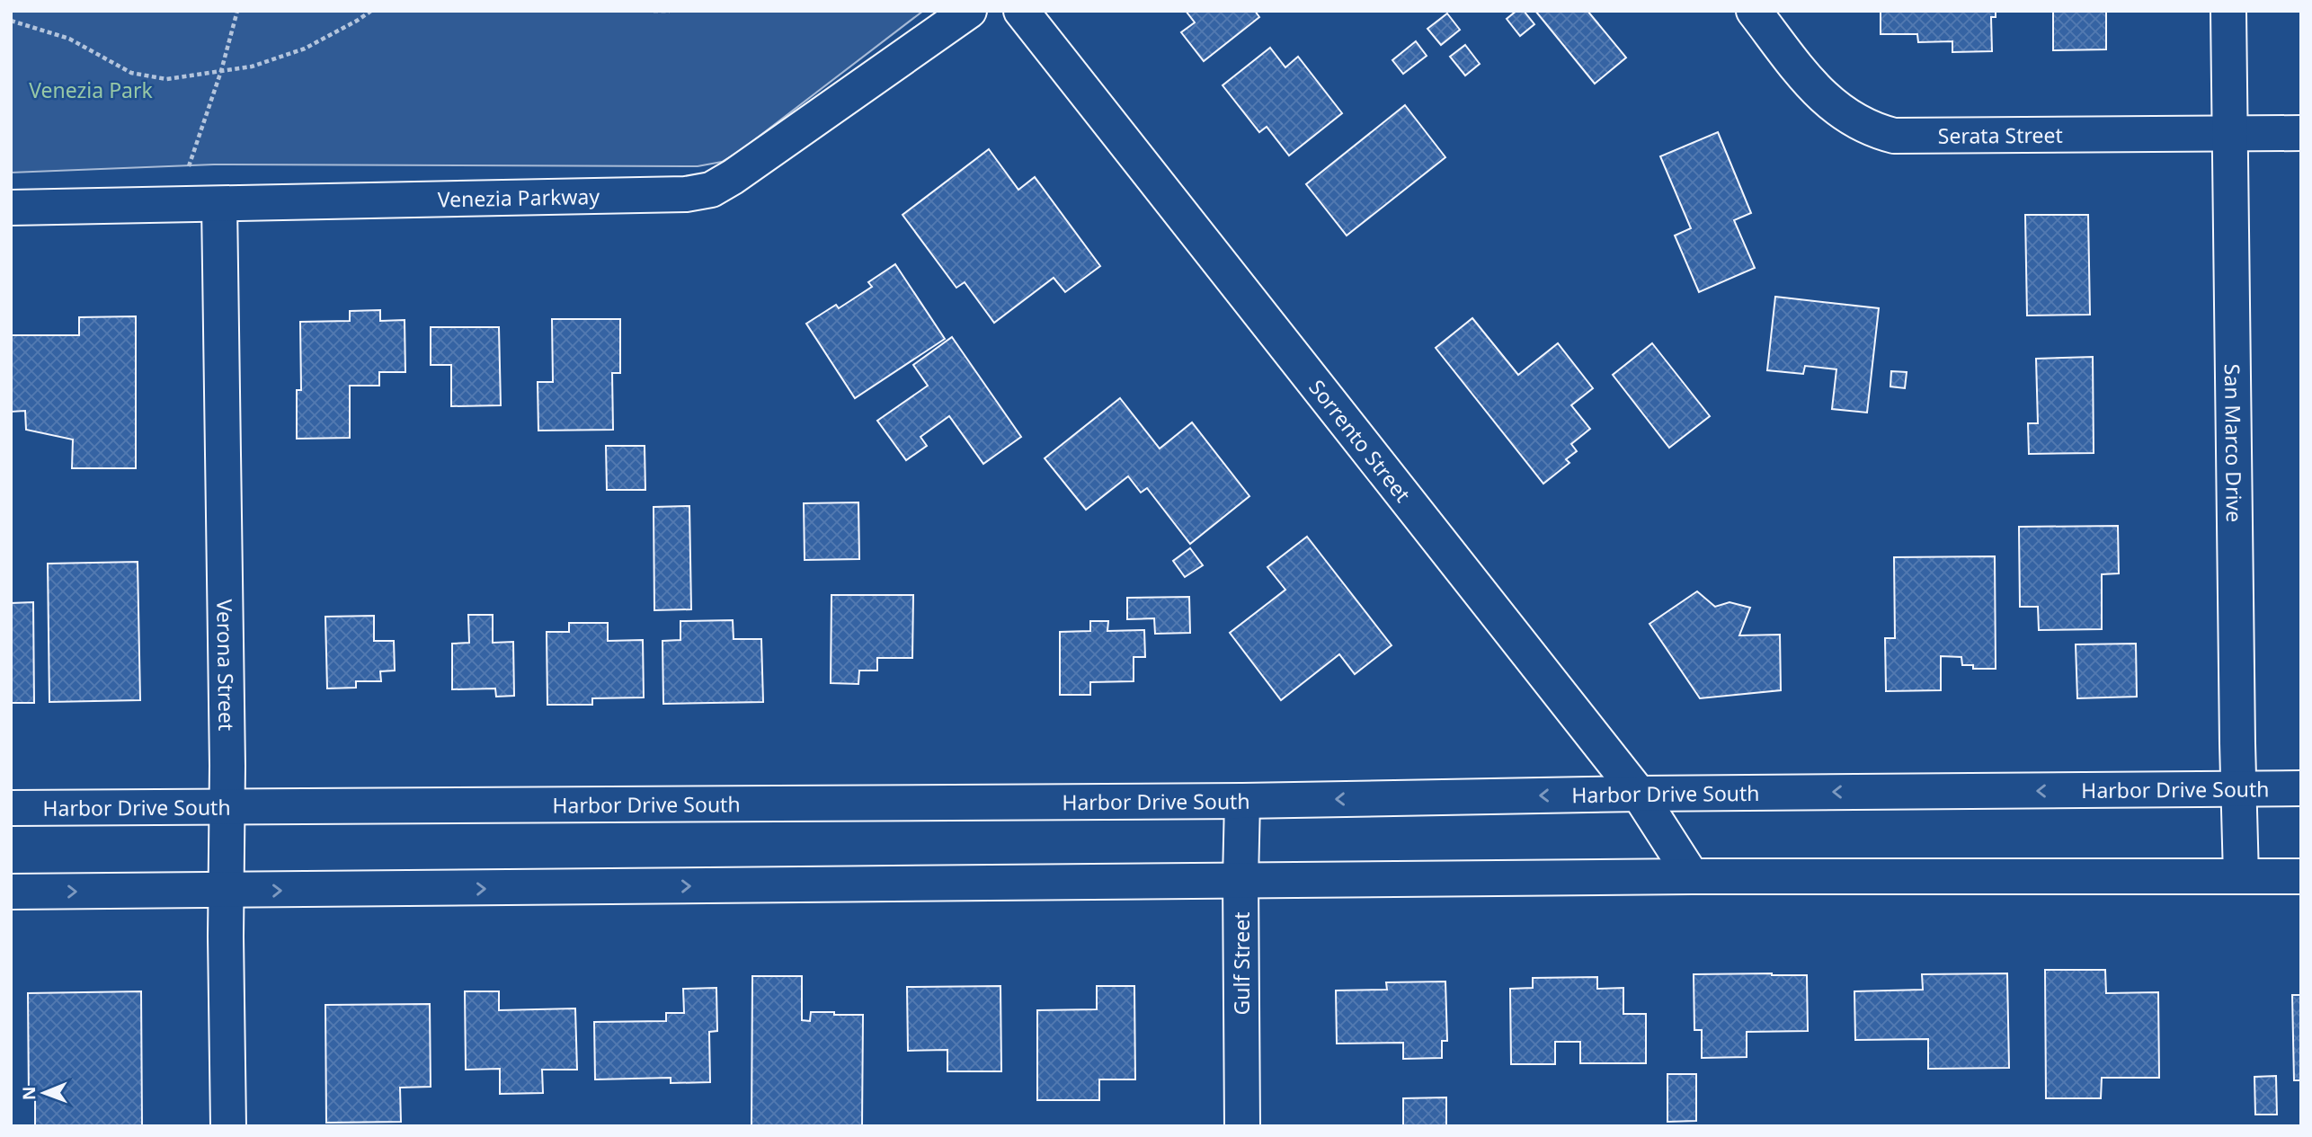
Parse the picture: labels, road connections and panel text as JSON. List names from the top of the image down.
{
  "streets": {
    "street": [
      "Serata Street",
      "Venezia Parkway",
      "Sorrento Street",
      "San Marco Drive",
      "Verona Street",
      "Harbor Drive South",
      "Gulf Street"
    ]
  },
  "crossings": [
    ["Serata Street", "San Marco Drive"],
    ["Venezia Parkway", "Verona Street"],
    ["Sorrento Street", "Harbor Drive South"],
    ["San Marco Drive", "Harbor Drive South"],
    ["Verona Street", "Harbor Drive South"],
    ["Harbor Drive South", "Gulf Street"]
  ],
  "parks": ["Venezia Park"],
  "north": "left"
}
